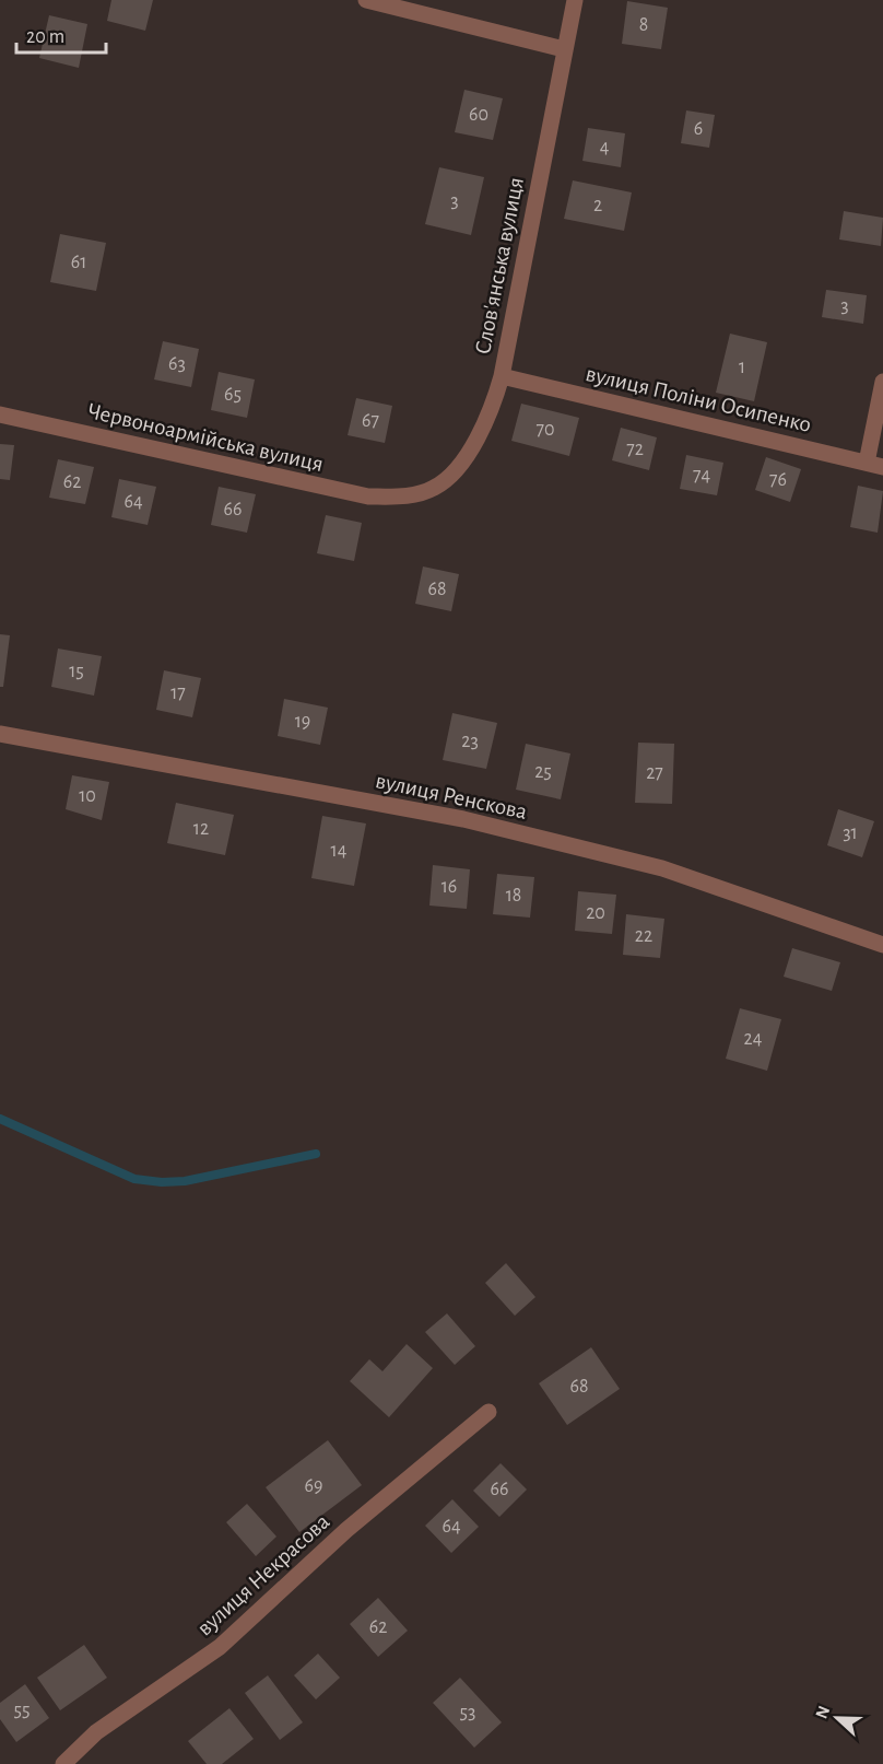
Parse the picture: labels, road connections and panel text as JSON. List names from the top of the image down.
{
  "streets": {
    "street": [
      "Слов'янська вулиця",
      "вулиця Поліни Осипенко",
      "Червоноармійська вулиця",
      "вулиця Ренскова",
      "вулиця Некрасова"
    ]
  },
  "crossings": [
    ["Слов'янська вулиця", "вулиця Поліни Осипенко"],
    ["Слов'янська вулиця", "Червоноармійська вулиця"]
  ],
  "house_numbers": [
    "8",
    "60",
    "6",
    "4",
    "3",
    "2",
    "61",
    "3",
    "63",
    "1",
    "65",
    "67",
    "70",
    "72",
    "74",
    "76",
    "62",
    "64",
    "66",
    "68",
    "15",
    "17",
    "19",
    "23",
    "25",
    "27",
    "10",
    "12",
    "31",
    "14",
    "16",
    "18",
    "20",
    "22",
    "24",
    "68",
    "69",
    "66",
    "64",
    "62",
    "55",
    "53"
  ],
  "scale_bar": "20 m",
  "north": "left"
}
